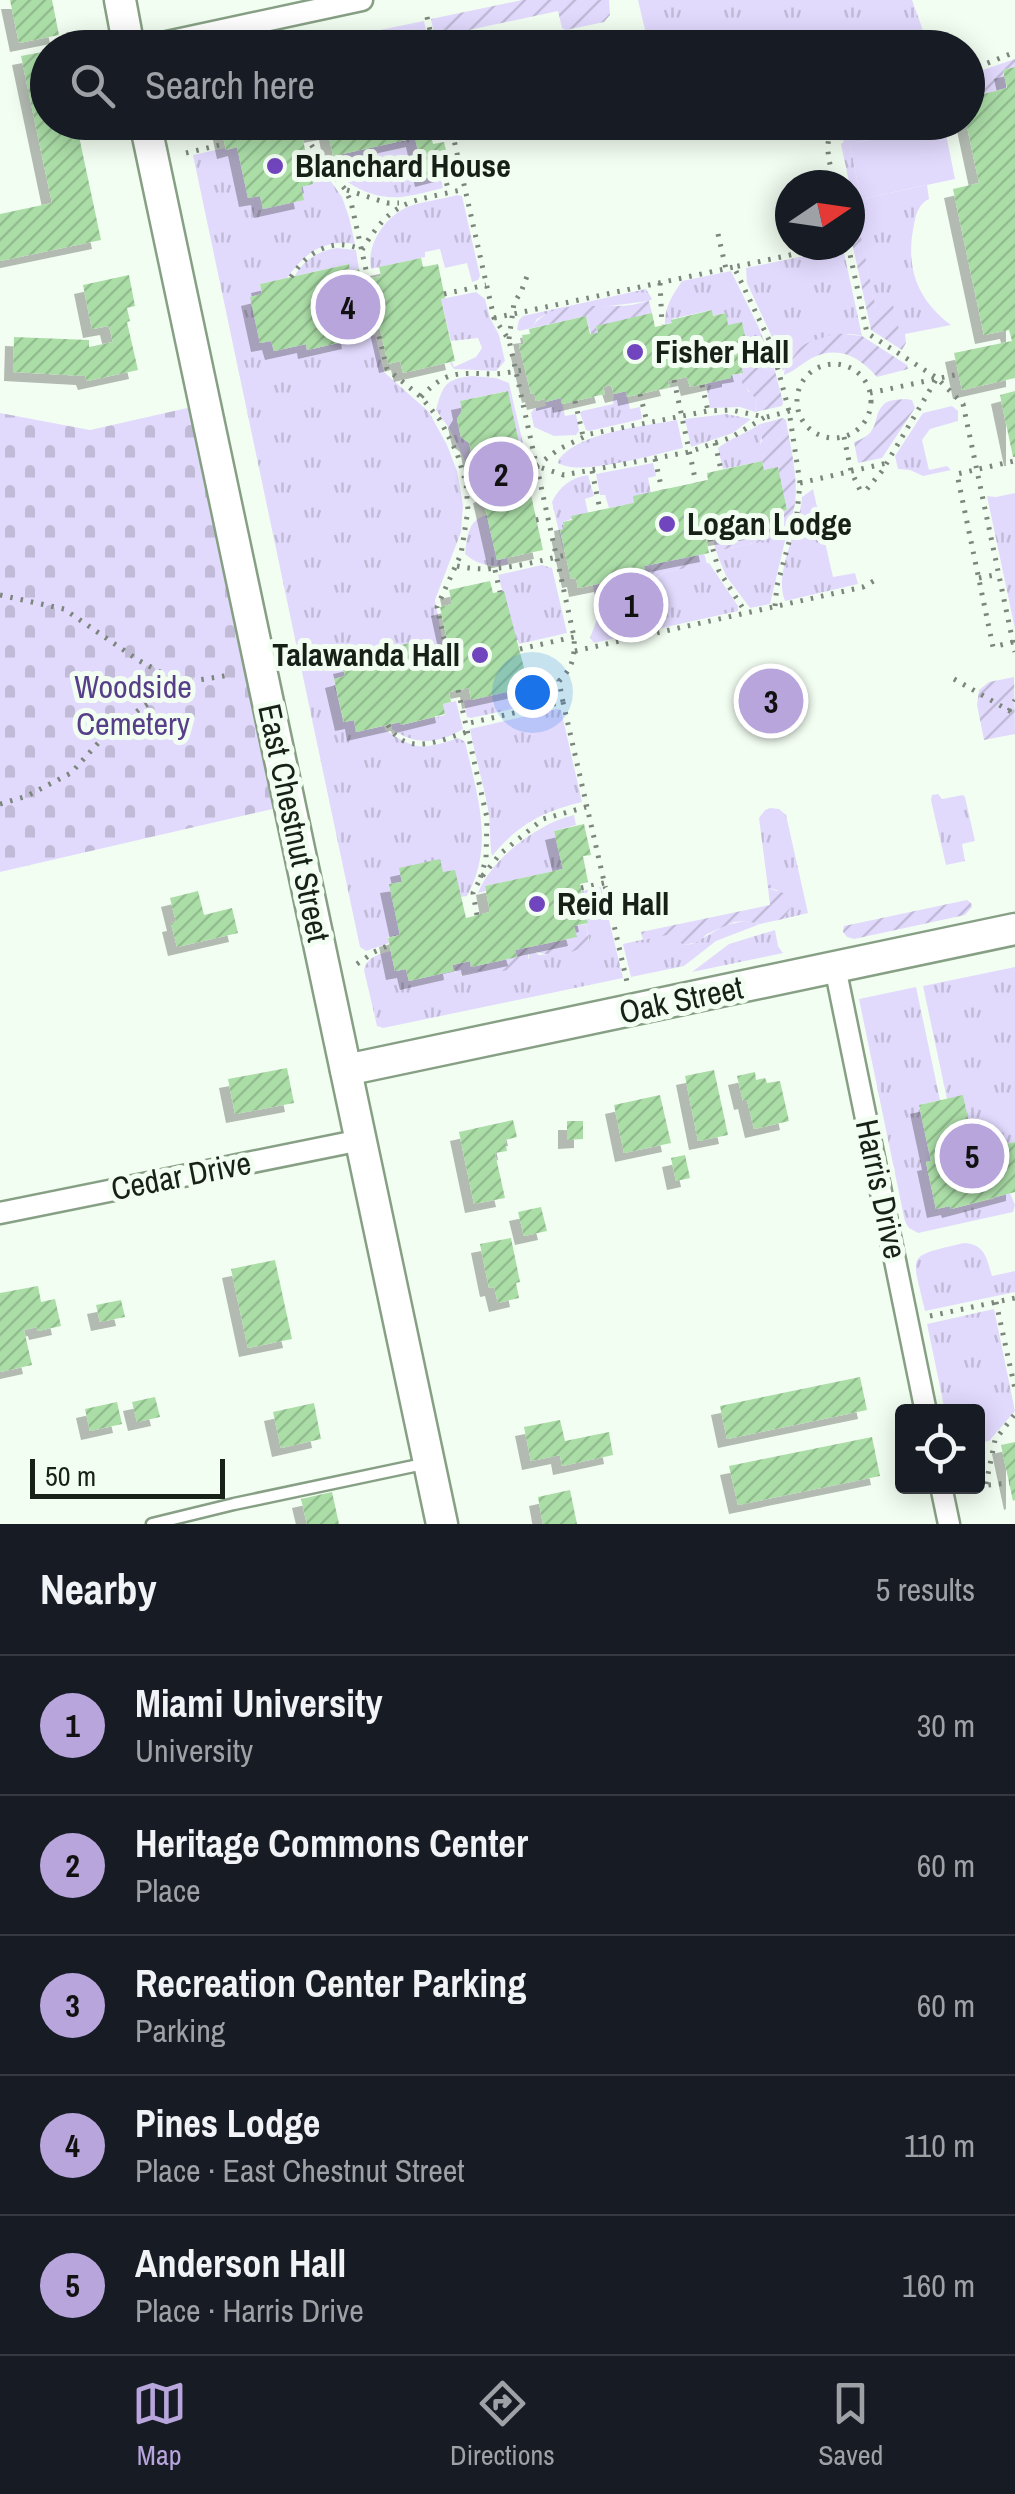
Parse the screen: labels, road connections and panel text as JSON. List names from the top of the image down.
{
  "streets": {
    "street": [
      "East Chestnut Street",
      "Oak Street",
      "Cedar Drive",
      "Harris Drive"
    ]
  },
  "crossings": [
    ["East Chestnut Street", "Oak Street"],
    ["East Chestnut Street", "Cedar Drive"],
    ["Oak Street", "Harris Drive"]
  ],
  "parks": ["Woodside Cemetery"],
  "places": [
    "Blanchard House",
    "Fisher Hall",
    "Logan Lodge",
    "Talawanda Hall",
    "Reid Hall"
  ],
  "scale_bar": "50 m",
  "north": "right",
  "page": {
    "search": "Search here",
    "pins": [
      "4",
      "2",
      "1",
      "3",
      "5"
    ],
    "scale": "50 m",
    "heading": ["Nearby", "5 results"],
    "list": [
      {
        "mark": "1",
        "name": "Miami University",
        "note": "University",
        "value": "30 m"
      },
      {
        "mark": "2",
        "name": "Heritage Commons Center",
        "note": "Place",
        "value": "60 m"
      },
      {
        "mark": "3",
        "name": "Recreation Center Parking",
        "note": "Parking",
        "value": "60 m"
      },
      {
        "mark": "4",
        "name": "Pines Lodge",
        "note": "Place · East Chestnut Street",
        "value": "110 m"
      },
      {
        "mark": "5",
        "name": "Anderson Hall",
        "note": "Place · Harris Drive",
        "value": "160 m"
      }
    ],
    "nav": ["Map", "Directions", "Saved"]
  }
}
